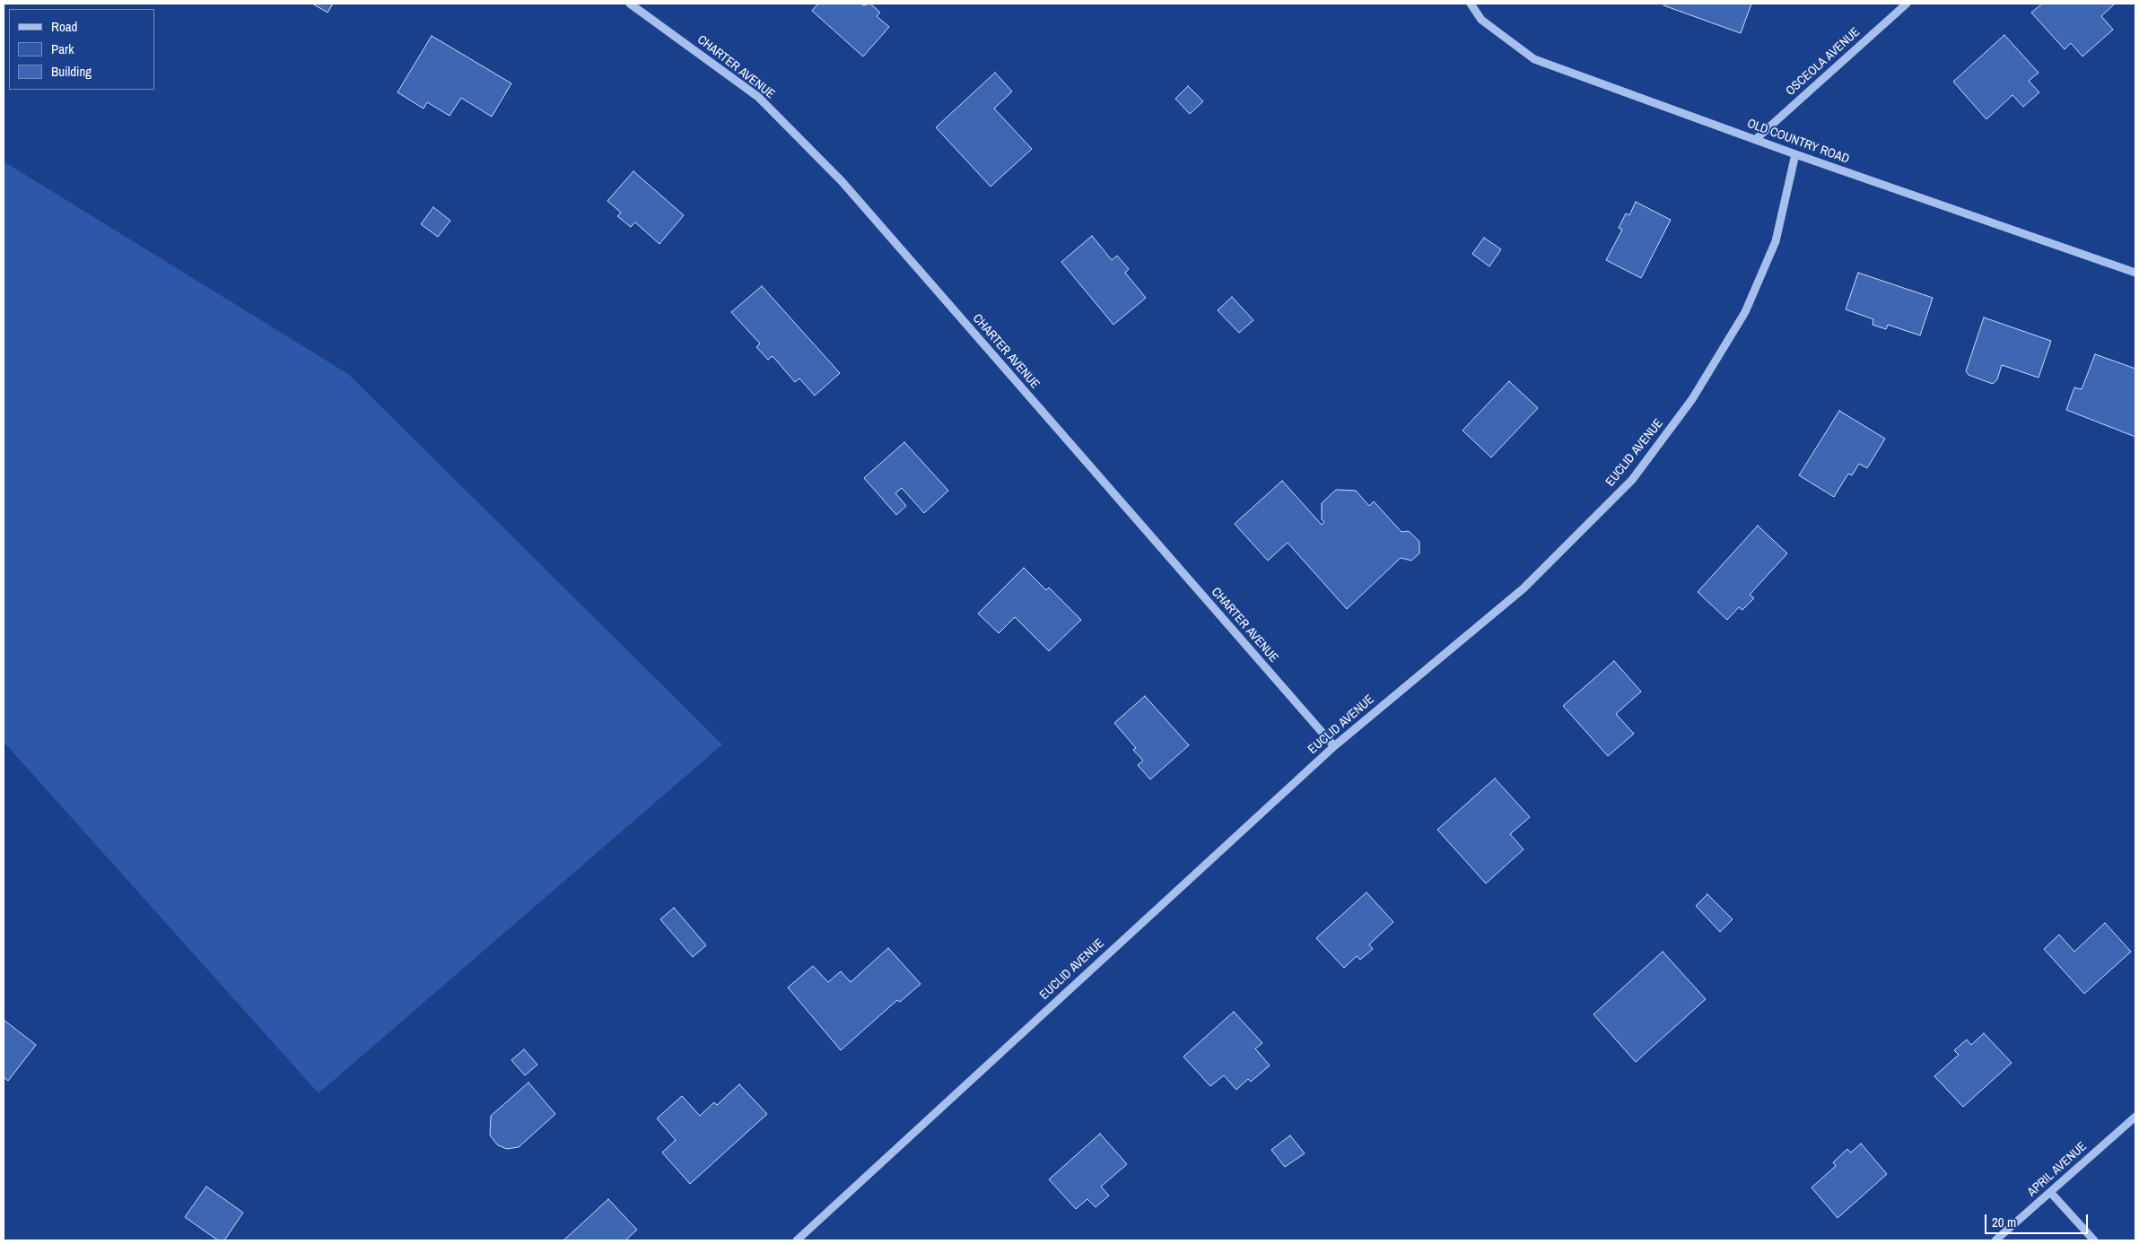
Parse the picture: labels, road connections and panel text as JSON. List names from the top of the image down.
{
  "streets": {
    "street": [
      "OSCEOLA AVENUE",
      "CHARTER AVENUE",
      "OLD COUNTRY ROAD",
      "EUCLID AVENUE",
      "APRIL AVENUE"
    ]
  },
  "crossings": [
    ["OSCEOLA AVENUE", "OLD COUNTRY ROAD"],
    ["CHARTER AVENUE", "EUCLID AVENUE"],
    ["OLD COUNTRY ROAD", "EUCLID AVENUE"]
  ],
  "legend": ["Road", "Park", "Building"],
  "scale_bar": "20 m"
}
